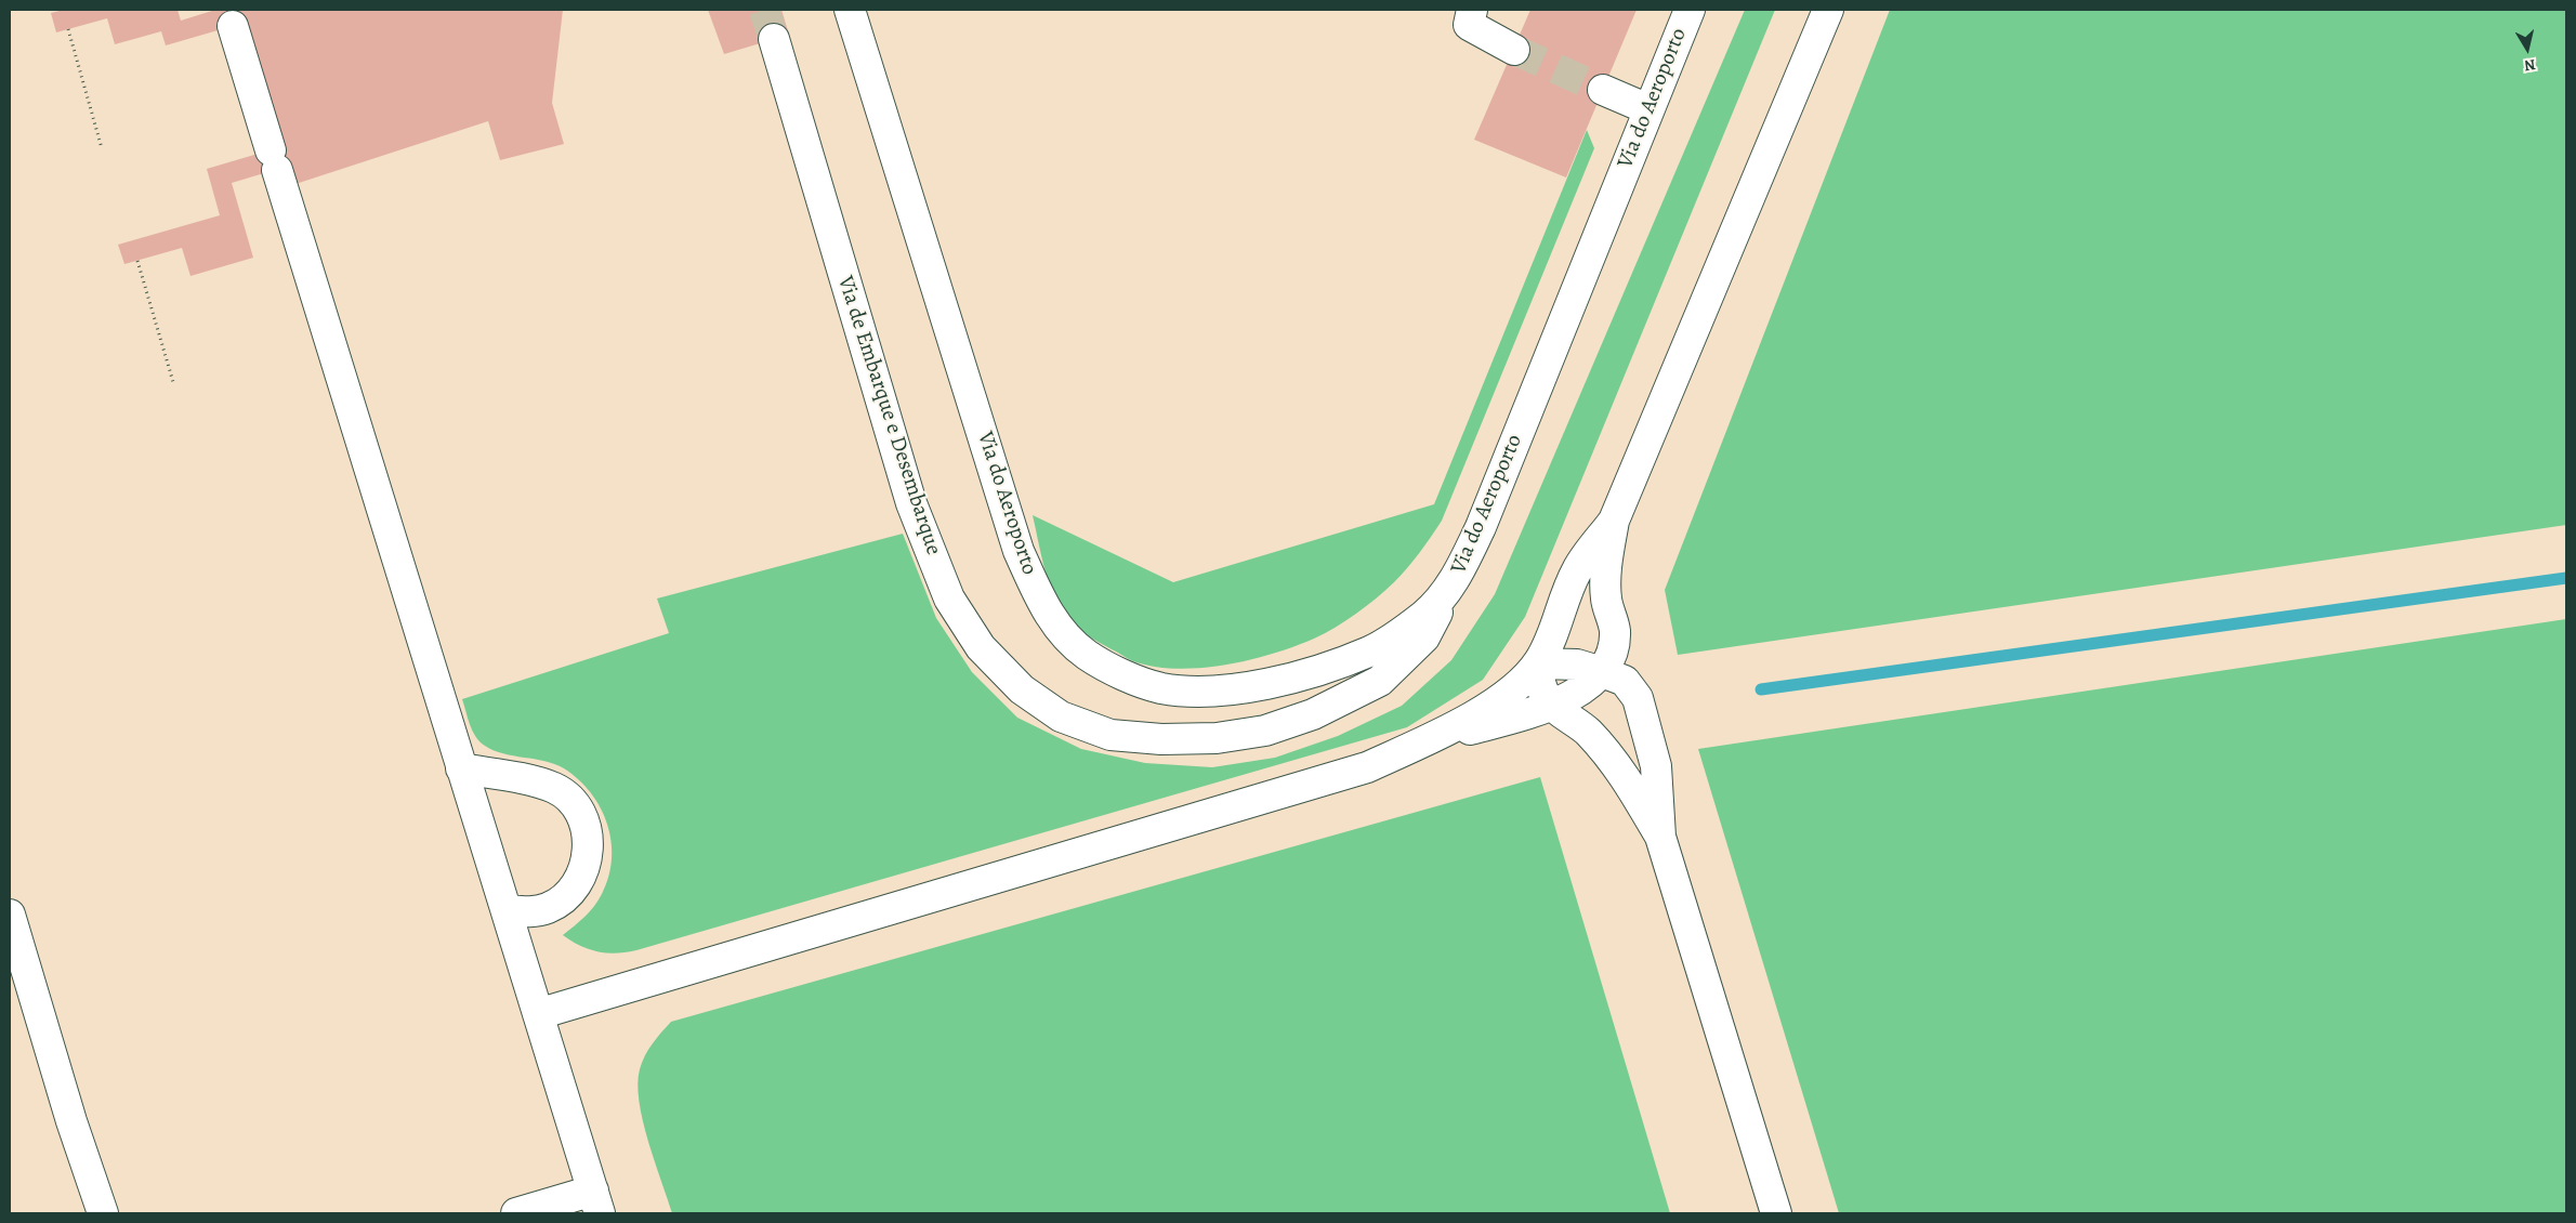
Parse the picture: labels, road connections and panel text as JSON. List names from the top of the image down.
{
  "streets": {
    "street": ["Via do Aeroporto", "Via de Embarque e Desembarque"]
  },
  "crossings": [
    ["Via do Aeroporto", "Via de Embarque e Desembarque"]
  ],
  "north": "bottom"
}
